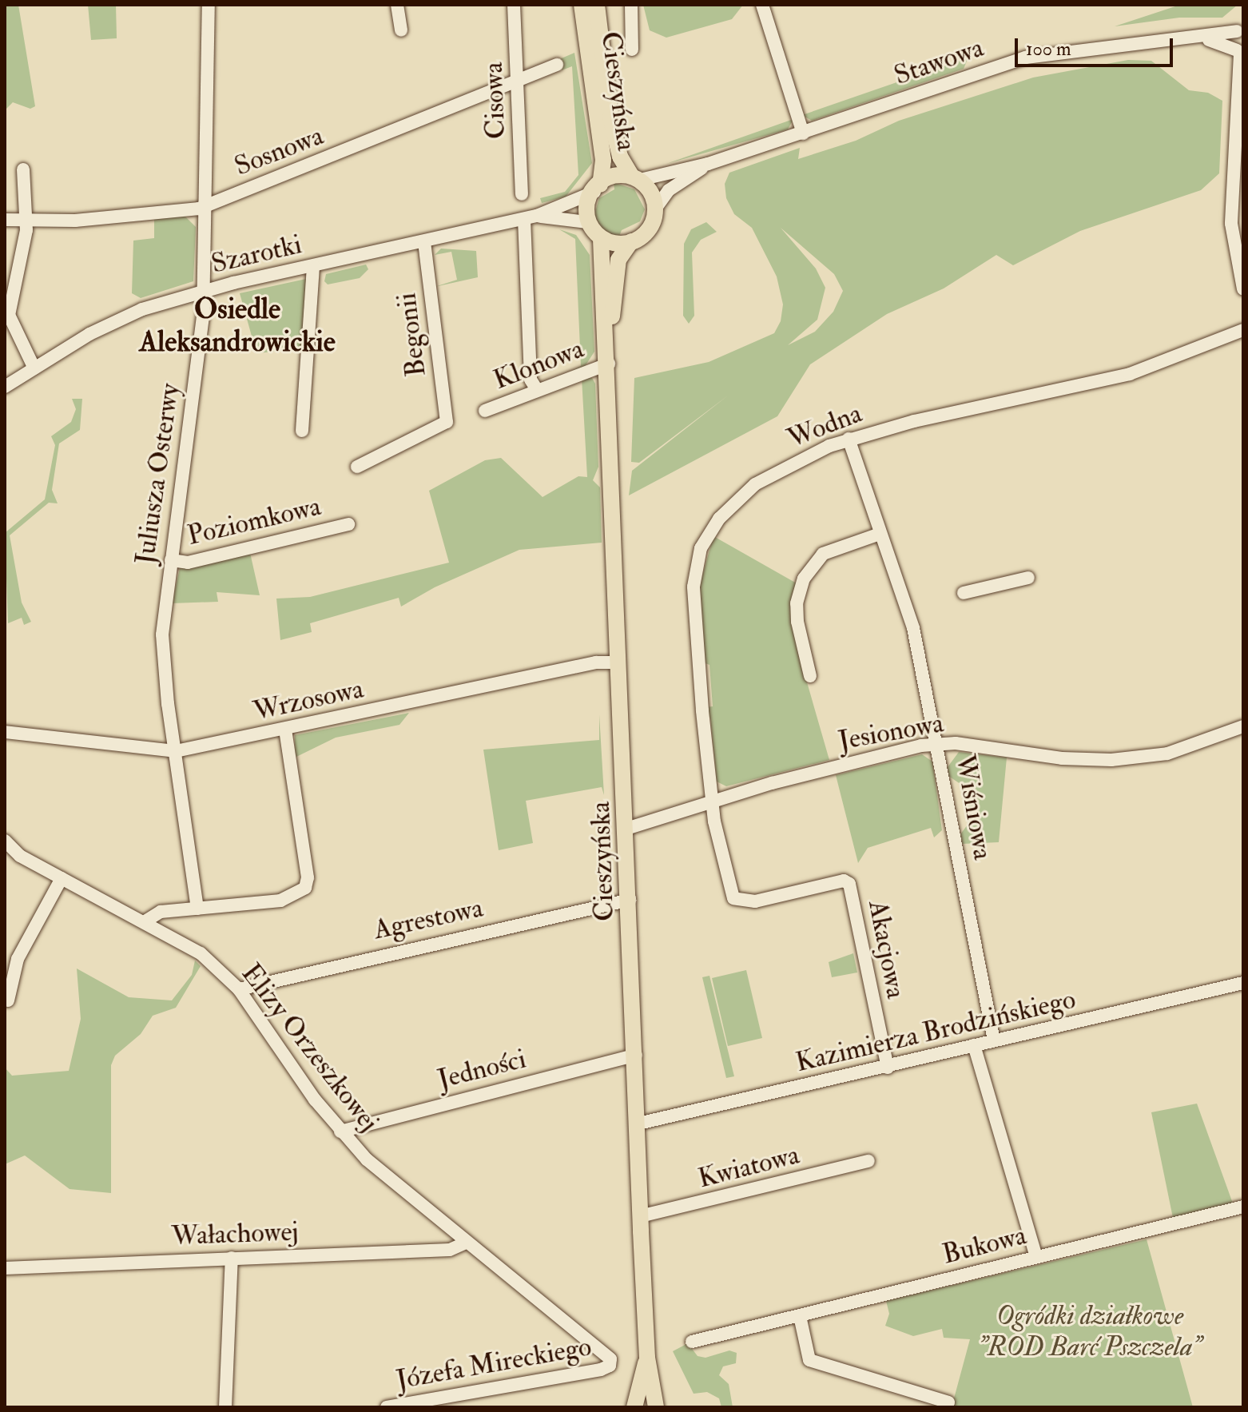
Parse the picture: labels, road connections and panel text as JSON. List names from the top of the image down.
{
  "streets": {
    "main road": ["Cieszyńska"],
    "street": [
      "Stawowa",
      "Cisowa",
      "Sosnowa",
      "Szarotki",
      "Begonii",
      "Klonowa",
      "Wodna",
      "Juliusza Osterwy",
      "Poziomkowa",
      "Wrzosowa",
      "Jesionowa",
      "Wiśniowa",
      "Agrestowa",
      "Akacjowa",
      "Kazimierza Brodzińskiego",
      "Elizy Orzeszkowej",
      "Jedności",
      "Kwiatowa",
      "Wałachowej",
      "Bukowa",
      "Józefa Mireckiego"
    ]
  },
  "crossings": [
    ["Stawowa", "Cieszyńska"],
    ["Stawowa", "Szarotki"],
    ["Cieszyńska", "Szarotki"],
    ["Cieszyńska", "Klonowa"],
    ["Cieszyńska", "Wrzosowa"],
    ["Cieszyńska", "Jesionowa"],
    ["Cieszyńska", "Agrestowa"],
    ["Cieszyńska", "Kazimierza Brodzińskiego"],
    ["Cieszyńska", "Jedności"],
    ["Cieszyńska", "Kwiatowa"],
    ["Cisowa", "Sosnowa"],
    ["Sosnowa", "Juliusza Osterwy"],
    ["Szarotki", "Begonii"],
    ["Szarotki", "Juliusza Osterwy"],
    ["Wodna", "Jesionowa"],
    ["Wodna", "Wiśniowa"],
    ["Wodna", "Akacjowa"],
    ["Juliusza Osterwy", "Poziomkowa"],
    ["Juliusza Osterwy", "Wrzosowa"],
    ["Jesionowa", "Wiśniowa"],
    ["Wiśniowa", "Kazimierza Brodzińskiego"],
    ["Agrestowa", "Elizy Orzeszkowej"],
    ["Akacjowa", "Kazimierza Brodzińskiego"],
    ["Elizy Orzeszkowej", "Jedności"],
    ["Elizy Orzeszkowej", "Wałachowej"],
    ["Elizy Orzeszkowej", "Józefa Mireckiego"]
  ],
  "districts": ["Osiedle Aleksandrowickie"],
  "parks": ["Ogródki działkowe \"ROD Barć Pszczela\""],
  "scale_bar": "100 m"
}
